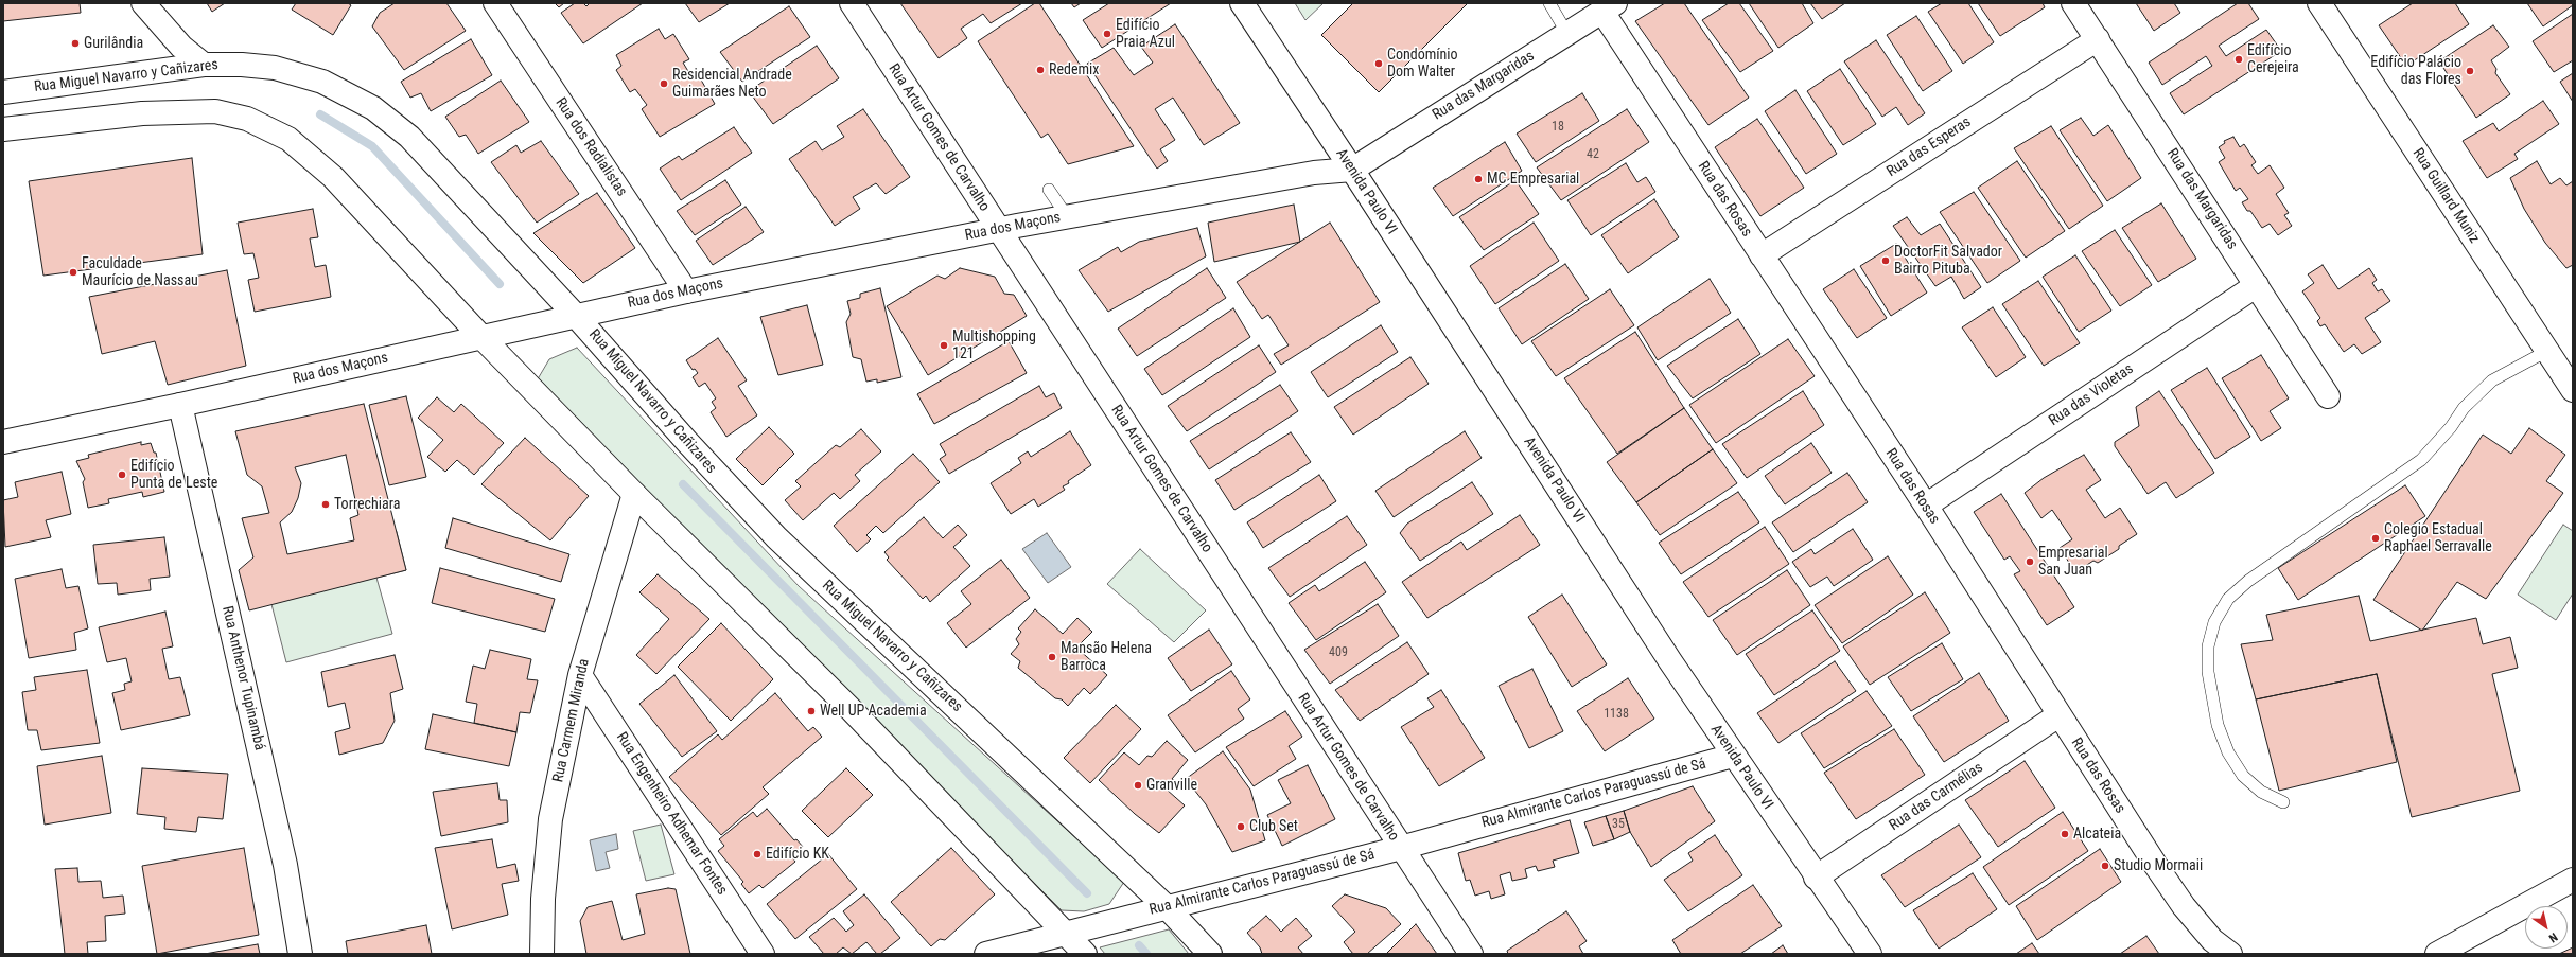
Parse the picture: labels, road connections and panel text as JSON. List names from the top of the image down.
{
  "streets": {
    "street": [
      "Rua Miguel Navarro y Cañizares",
      "Rua das Margaridas",
      "Rua Artur Gomes de Carvalho",
      "Rua dos Radialistas",
      "Rua das Esperas",
      "Avenida Paulo VI",
      "Rua Guillard Muniz",
      "Rua das Rosas",
      "Rua dos Maçons",
      "Rua das Violetas",
      "Rua Anthenor Tupinambá",
      "Rua Carmem Miranda",
      "Rua Almirante Carlos Paraguassú de Sá",
      "Rua das Carmélias",
      "Rua Engenheiro Adhemar Fontes"
    ]
  },
  "crossings": [
    ["Rua Miguel Navarro y Cañizares", "Rua dos Maçons"],
    ["Rua Miguel Navarro y Cañizares", "Rua Almirante Carlos Paraguassú de Sá"],
    ["Rua das Margaridas", "Rua das Esperas"],
    ["Rua das Margaridas", "Avenida Paulo VI"],
    ["Rua das Margaridas", "Rua das Rosas"],
    ["Rua das Margaridas", "Rua dos Maçons"],
    ["Rua das Margaridas", "Rua das Violetas"],
    ["Rua Artur Gomes de Carvalho", "Rua dos Maçons"],
    ["Rua Artur Gomes de Carvalho", "Rua Almirante Carlos Paraguassú de Sá"],
    ["Rua dos Radialistas", "Rua dos Maçons"],
    ["Rua das Esperas", "Rua das Rosas"],
    ["Avenida Paulo VI", "Rua dos Maçons"],
    ["Avenida Paulo VI", "Rua Almirante Carlos Paraguassú de Sá"],
    ["Avenida Paulo VI", "Rua das Carmélias"],
    ["Rua das Rosas", "Rua das Violetas"],
    ["Rua das Rosas", "Rua das Carmélias"],
    ["Rua dos Maçons", "Rua Anthenor Tupinambá"],
    ["Rua Carmem Miranda", "Rua Engenheiro Adhemar Fontes"]
  ],
  "places": [
    "Edifício Praia Azul",
    "Gurilândia",
    "Edifício Cerejeira",
    "Condomínio Dom Walter",
    "Redemix",
    "Edifício Palácio das Flores",
    "Residencial Andrade Guimarães Neto",
    "MC Empresarial",
    "DoctorFit Salvador Bairro Pituba",
    "Faculdade Maurício de Nassau",
    "Multishopping 121",
    "Edifício Punta de Leste",
    "Torrechiara",
    "Colegio Estadual Raphael Serravalle",
    "Empresarial San Juan",
    "Mansão Helena Barroca",
    "Well UP Academia",
    "Granville",
    "Club Set",
    "Alcateia",
    "Edifício KK",
    "Studio Mormaii"
  ],
  "house_numbers": [
    "18",
    "42",
    "409",
    "1138",
    "35"
  ],
  "north": "bottom right"
}
